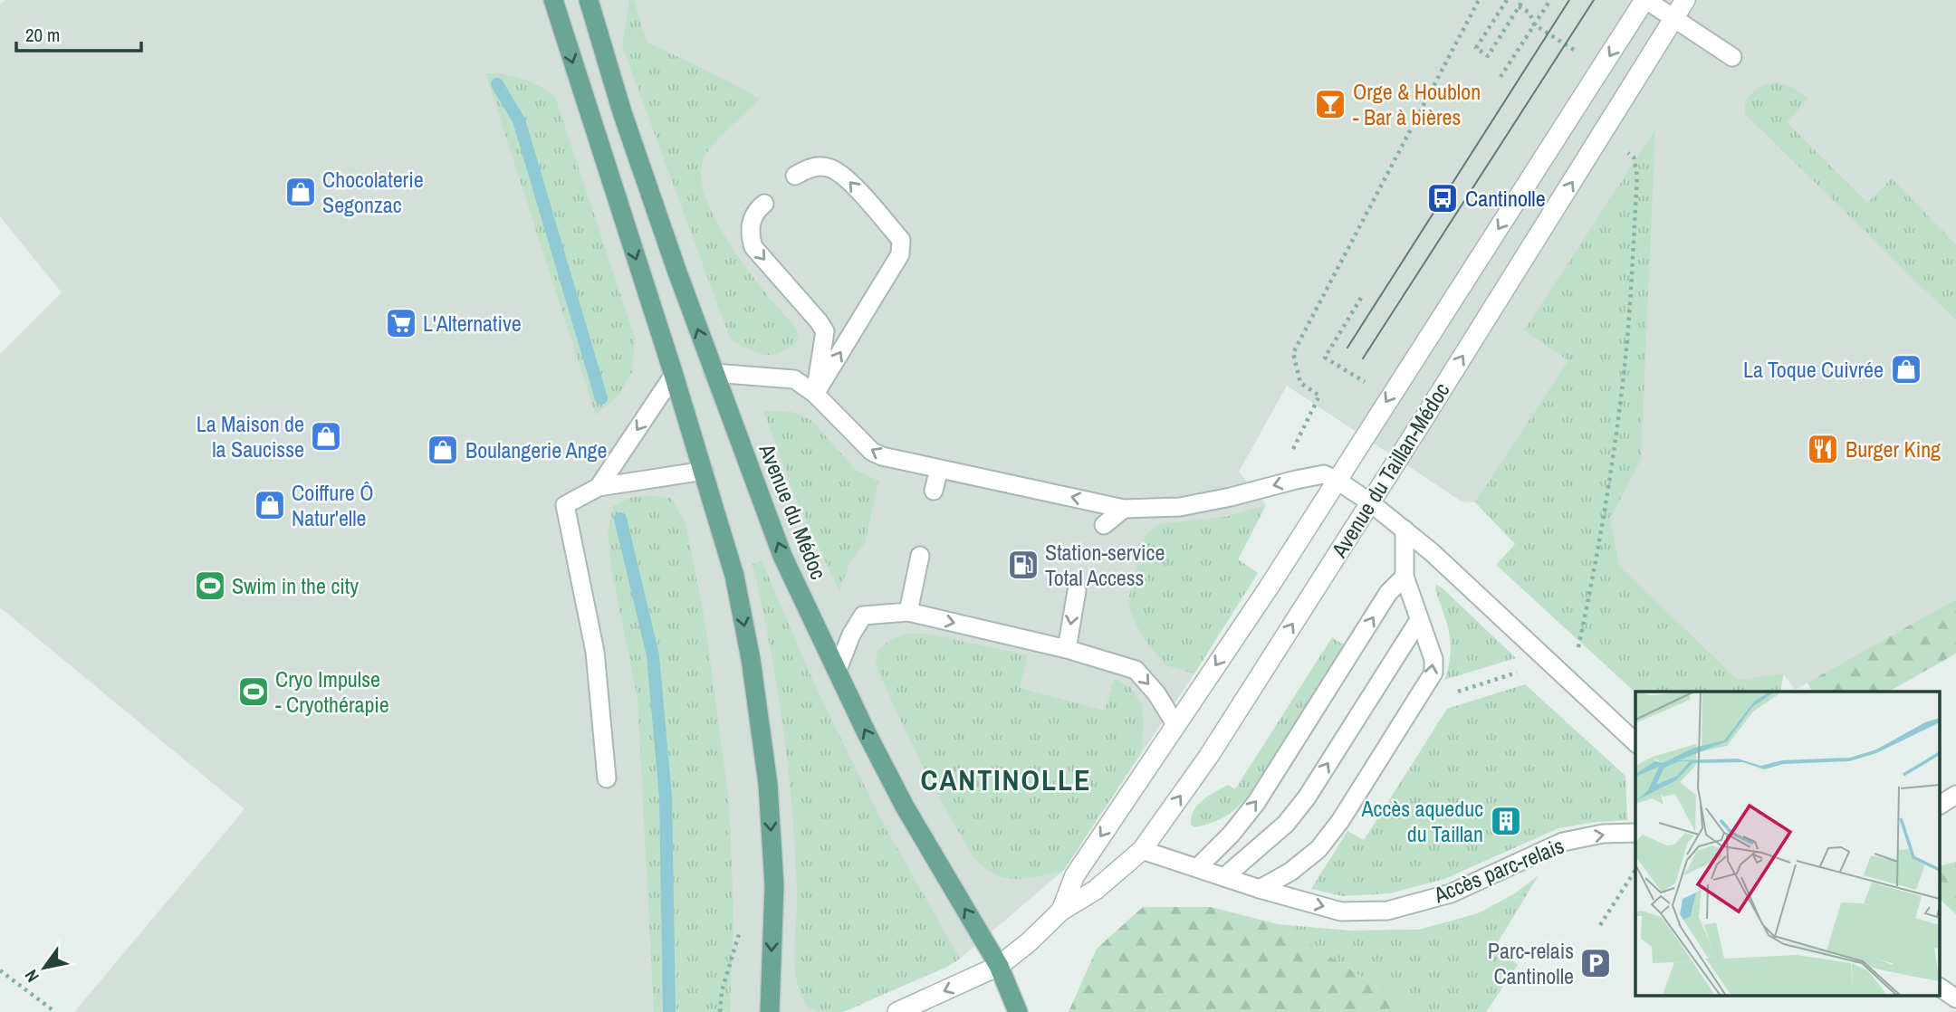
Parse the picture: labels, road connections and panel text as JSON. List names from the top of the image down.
{
  "streets": {
    "main road": ["Avenue du Médoc"],
    "street": ["Avenue du Taillan-Médoc"],
    "lane": ["Accès parc-relais"]
  },
  "crossings": [
    ["Avenue du Taillan-Médoc", "Avenue du Médoc"],
    ["Avenue du Taillan-Médoc", "Accès parc-relais"]
  ],
  "one_way": ["Accès parc-relais"],
  "districts": ["CANTINOLLE"],
  "places": {
    "bar": ["Orge & Houblon - Bar à bières"],
    "shop": [
      "Chocolaterie Segonzac",
      "La Toque Cuivrée",
      "La Maison de la Saucisse",
      "Boulangerie Ange",
      "Coiffure Ô Natur'elle"
    ],
    "bus stop": ["Cantinolle"],
    "supermarket": ["L'Alternative"],
    "restaurant": ["Burger King"],
    "fuel station": ["Station-service Total Access"],
    "sports": ["Swim in the city", "Cryo Impulse - Cryothérapie"],
    "building": ["Accès aqueduc du Taillan"],
    "parking": ["Parc-relais Cantinolle"]
  },
  "scale_bar": "20 m",
  "north": "bottom left"
}
